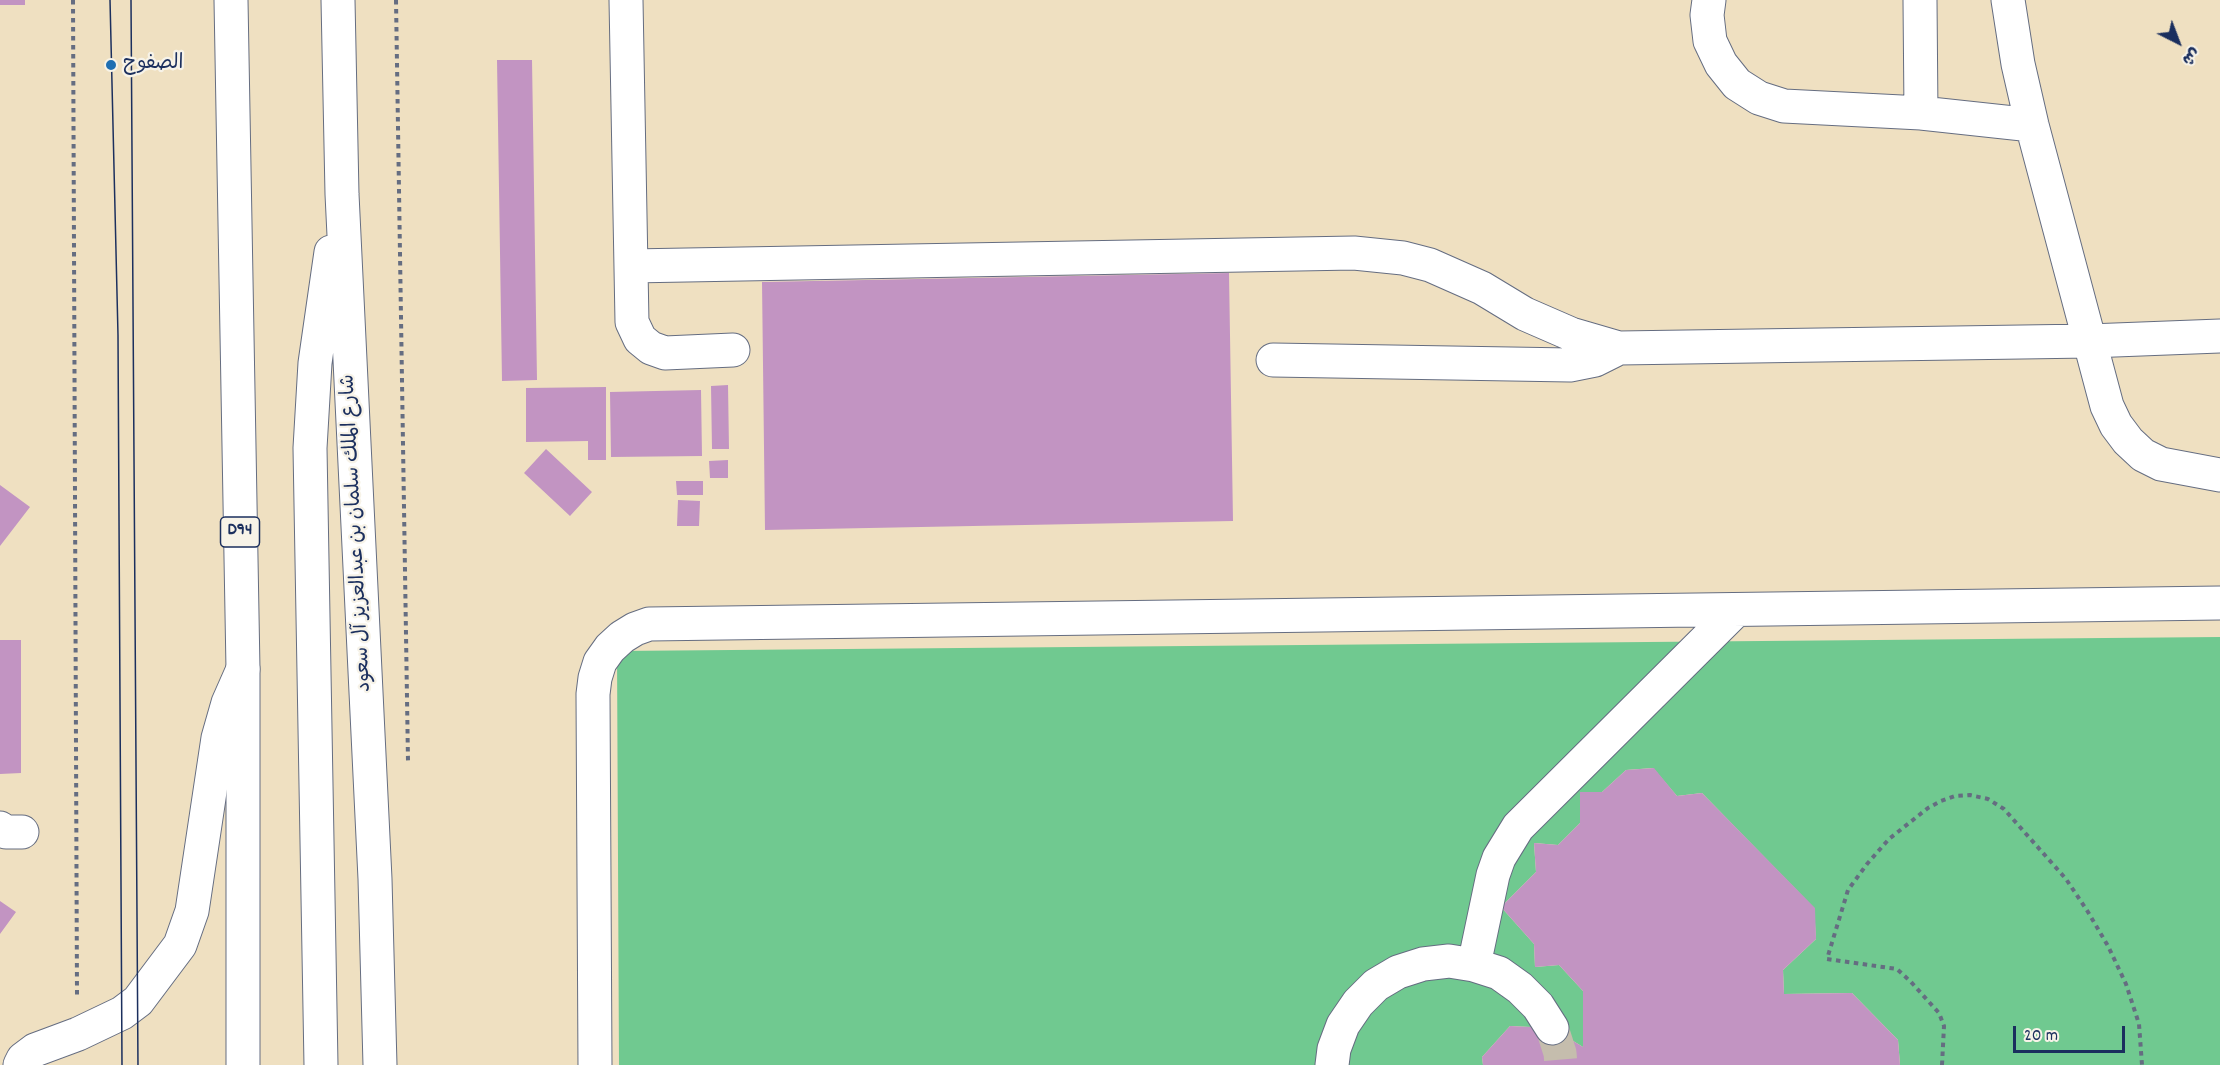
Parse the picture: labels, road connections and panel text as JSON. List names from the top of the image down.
{
  "streets": {
    "main road": ["D94", "شارع الملك سلمان بن عبدالعزيز آل سعود"]
  },
  "places": ["الصفوح"],
  "scale_bar": "20 m",
  "north": "bottom right"
}
